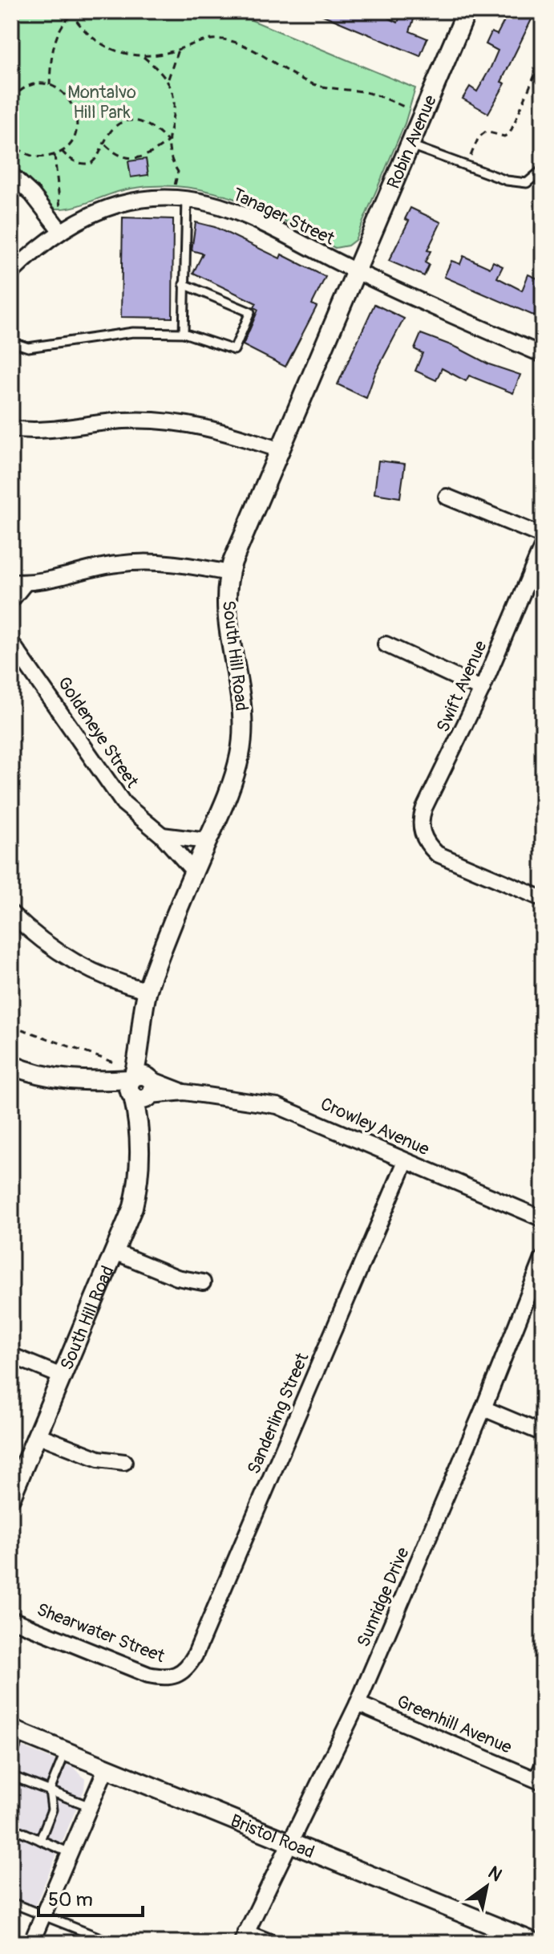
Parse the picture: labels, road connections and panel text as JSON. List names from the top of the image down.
{
  "streets": {
    "street": [
      "Robin Avenue",
      "Tanager Street",
      "South Hill Road",
      "Swift Avenue",
      "Goldeneye Street",
      "Crowley Avenue",
      "Sanderling Street",
      "Sunridge Drive",
      "Shearwater Street",
      "Greenhill Avenue",
      "Bristol Road"
    ]
  },
  "crossings": [
    ["Robin Avenue", "Tanager Street"],
    ["Robin Avenue", "South Hill Road"],
    ["Tanager Street", "South Hill Road"],
    ["South Hill Road", "Goldeneye Street"],
    ["South Hill Road", "Crowley Avenue"],
    ["Crowley Avenue", "Sanderling Street"],
    ["Sanderling Street", "Shearwater Street"],
    ["Sunridge Drive", "Greenhill Avenue"],
    ["Sunridge Drive", "Bristol Road"]
  ],
  "parks": ["Montalvo Hill Park"],
  "scale_bar": "50 m",
  "north": "top right"
}
